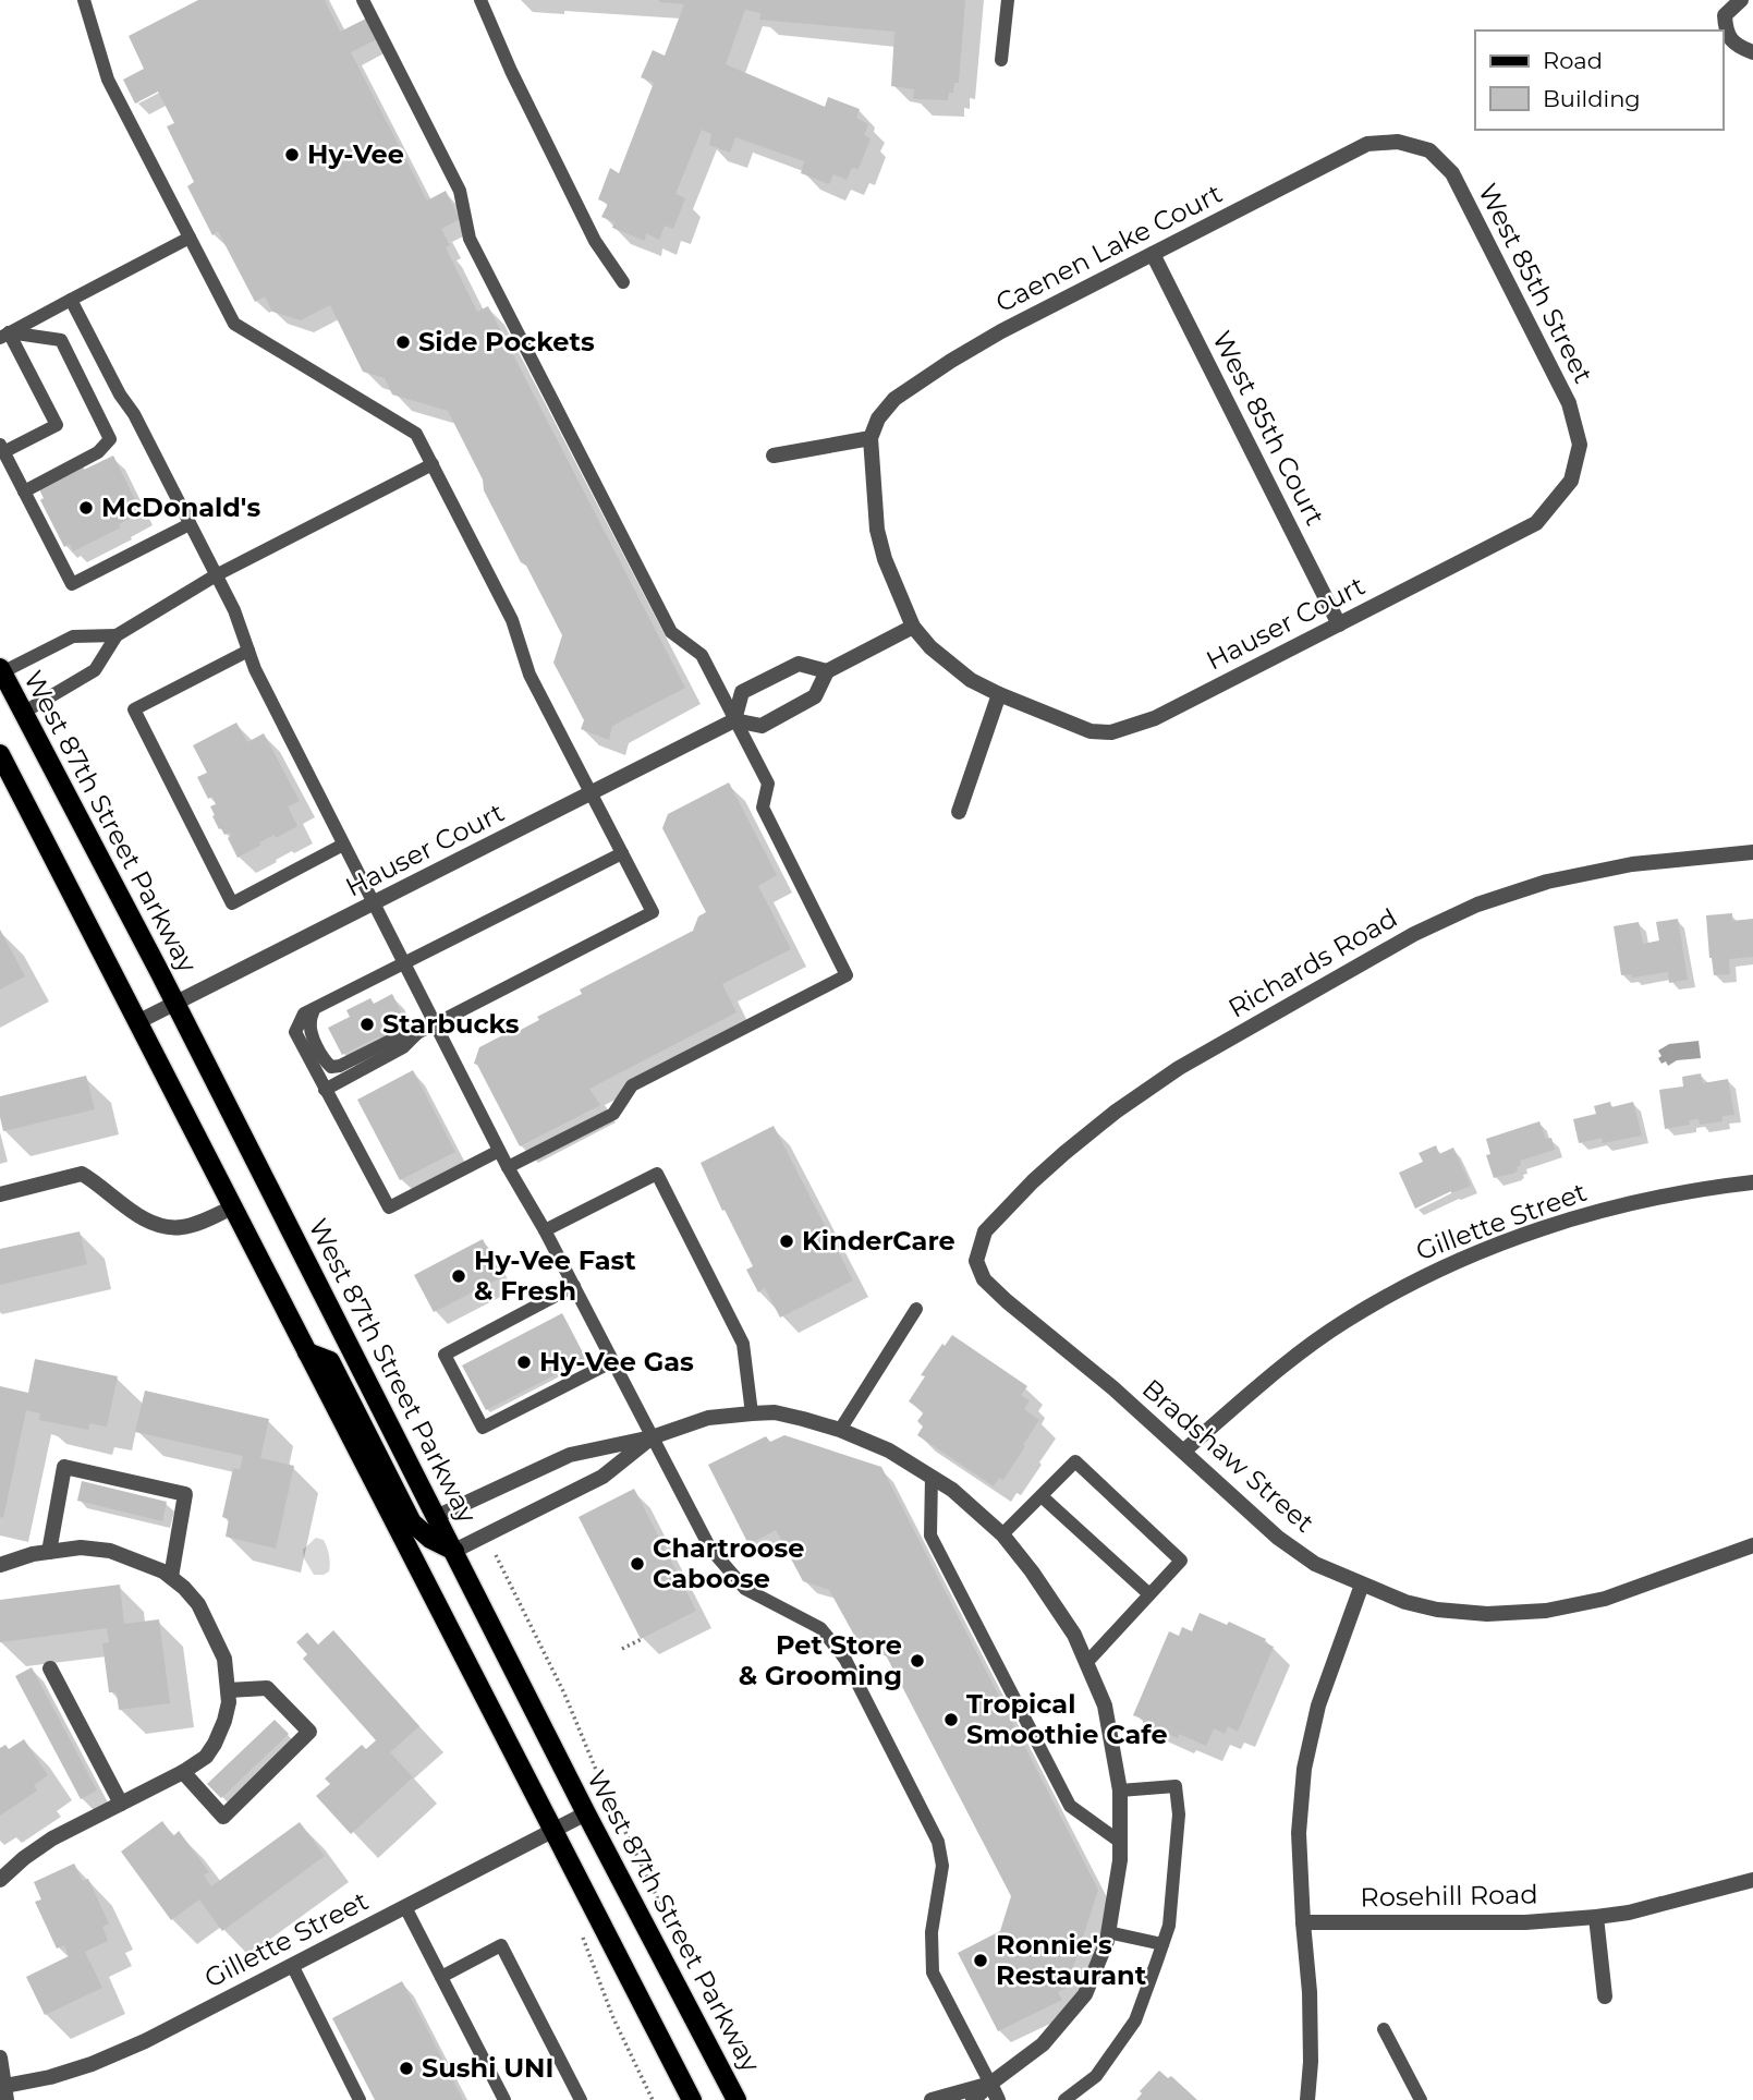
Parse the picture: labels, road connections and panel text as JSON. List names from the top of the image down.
{
  "streets": {
    "main road": ["West 87th Street Parkway"],
    "street": [
      "Caenen Lake Court",
      "West 85th Street",
      "West 85th Court",
      "Hauser Court",
      "Richards Road",
      "Gillette Street",
      "Bradshaw Street",
      "Rosehill Road"
    ]
  },
  "crossings": [
    ["Caenen Lake Court", "West 85th Street"],
    ["Caenen Lake Court", "West 85th Court"],
    ["West 85th Street", "Hauser Court"],
    ["West 85th Court", "Hauser Court"],
    ["Hauser Court", "West 87th Street Parkway"],
    ["West 87th Street Parkway", "Gillette Street"],
    ["Richards Road", "Bradshaw Street"],
    ["Gillette Street", "Bradshaw Street"]
  ],
  "places": [
    "Hy-Vee",
    "Side Pockets",
    "McDonald's",
    "Starbucks",
    "KinderCare",
    "Hy-Vee Fast & Fresh",
    "Hy-Vee Gas",
    "Chartroose Caboose",
    "Pet Store & Grooming",
    "Tropical Smoothie Cafe",
    "Ronnie's Restaurant",
    "Sushi UNI"
  ],
  "legend": ["Road", "Building"]
}
